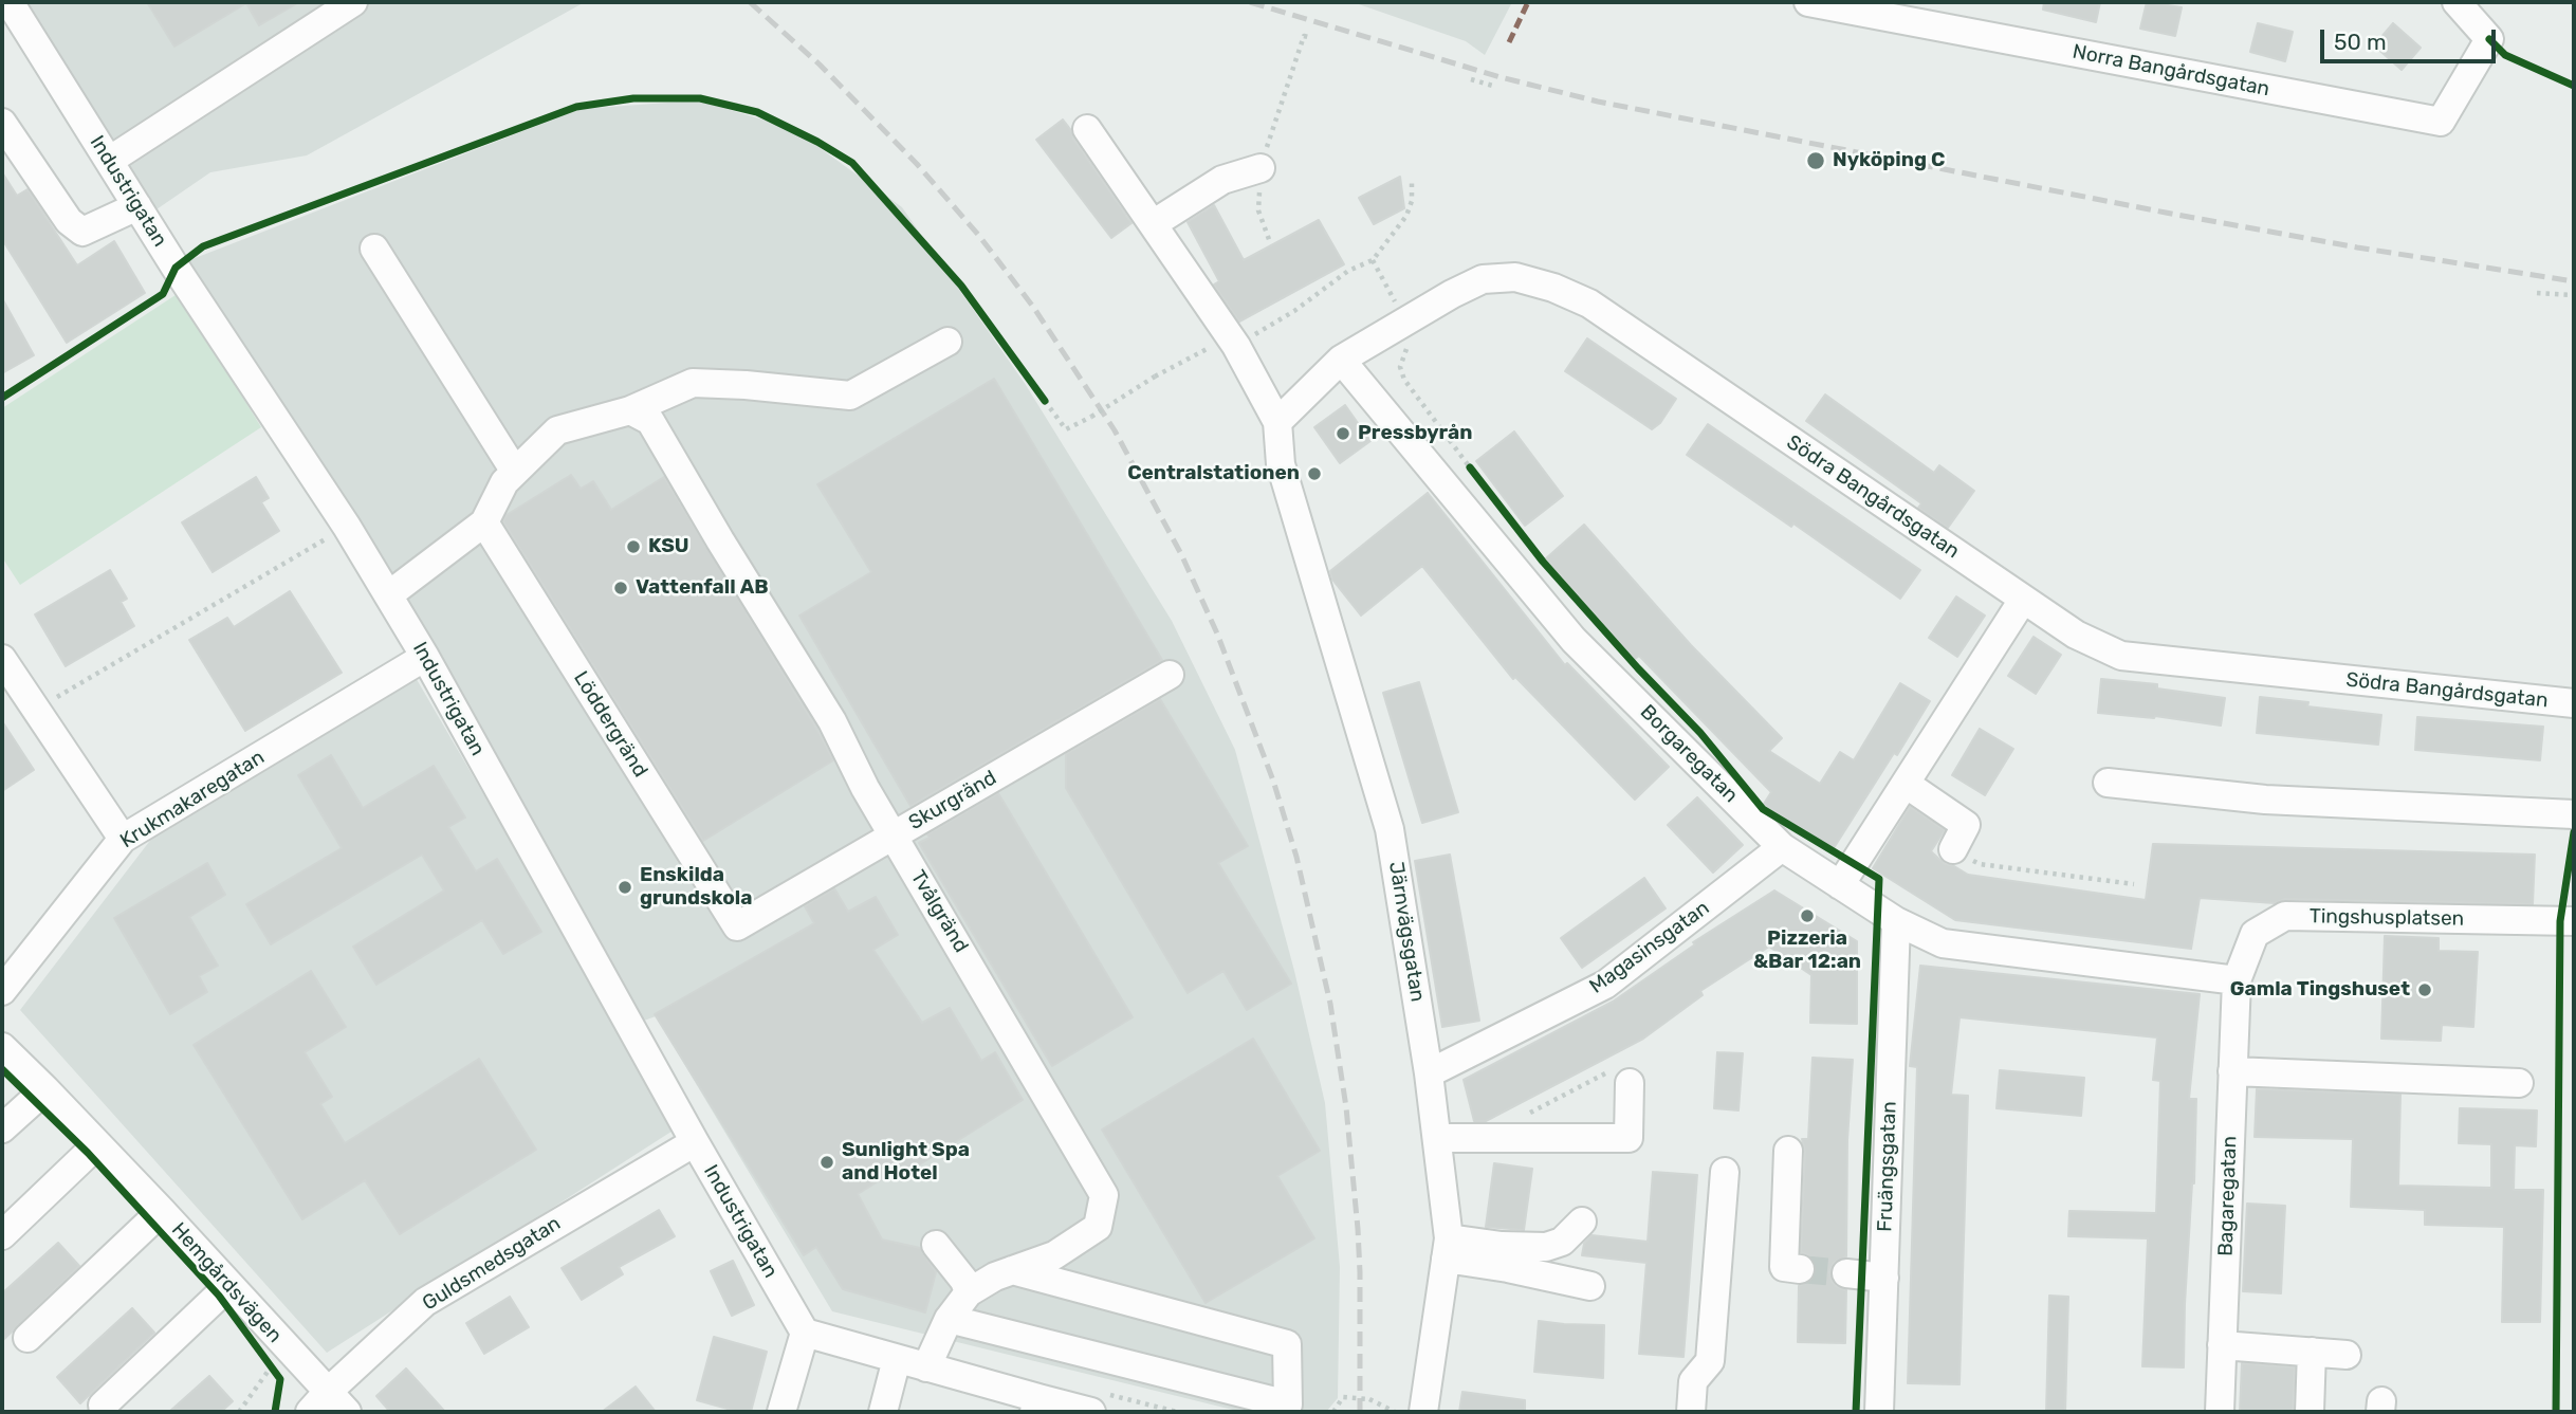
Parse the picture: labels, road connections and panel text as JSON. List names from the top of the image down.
{
  "streets": {
    "street": [
      "Norra Bangårdsgatan",
      "Industrigatan",
      "Södra Bangårdsgatan",
      "Löddergränd",
      "Borgaregatan",
      "Krukmakaregatan",
      "Skurgränd",
      "Tvålgränd",
      "Tingshusplatsen",
      "Järnvägsgatan",
      "Magasinsgatan",
      "Fruängsgatan",
      "Bagaregatan",
      "Guldsmedsgatan",
      "Hemgårdsvägen"
    ]
  },
  "crossings": [
    ["Industrigatan", "Krukmakaregatan"],
    ["Industrigatan", "Guldsmedsgatan"],
    ["Södra Bangårdsgatan", "Borgaregatan"],
    ["Södra Bangårdsgatan", "Järnvägsgatan"],
    ["Löddergränd", "Skurgränd"],
    ["Borgaregatan", "Tingshusplatsen"],
    ["Borgaregatan", "Magasinsgatan"],
    ["Borgaregatan", "Fruängsgatan"],
    ["Borgaregatan", "Bagaregatan"],
    ["Skurgränd", "Tvålgränd"],
    ["Tingshusplatsen", "Bagaregatan"],
    ["Järnvägsgatan", "Magasinsgatan"],
    ["Guldsmedsgatan", "Hemgårdsvägen"]
  ],
  "places": [
    "Nyköping C",
    "Pressbyrån",
    "Centralstationen",
    "KSU",
    "Vattenfall AB",
    "Enskilda grundskola",
    "Pizzeria &Bar 12:an",
    "Gamla Tingshuset",
    "Sunlight Spa and Hotel"
  ],
  "scale_bar": "50 m"
}
